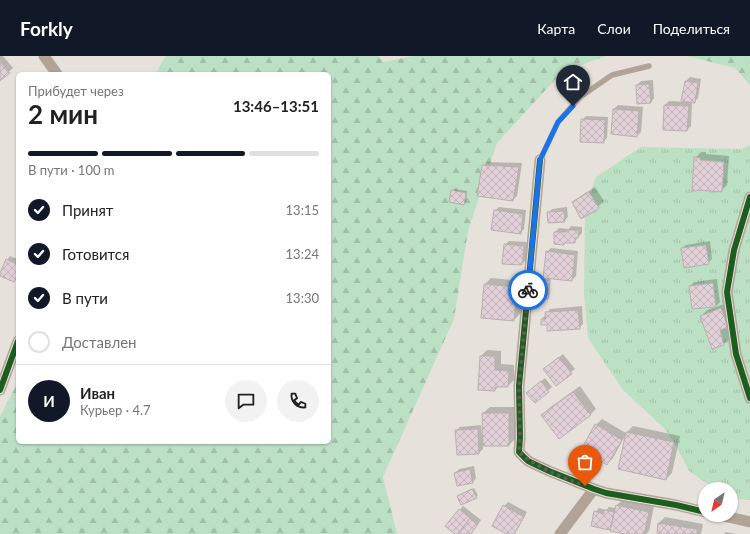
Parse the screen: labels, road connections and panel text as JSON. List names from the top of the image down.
{
  "north": "bottom left",
  "page": {
    "header": "Forkly",
    "nav": ["Карта", "Слои", "Поделиться"],
    "heading": ["2 мин", "Прибудет через", "13:46–13:51"],
    "panel": ["Иван", "Курьер · 4.7"],
    "bar": "В пути · 100 m",
    "list": [
      ["Принят", "13:15"],
      ["Готовится", "13:24"],
      ["В пути", "13:30"],
      "Доставлен"
    ],
    "round": "И"
  }
}
